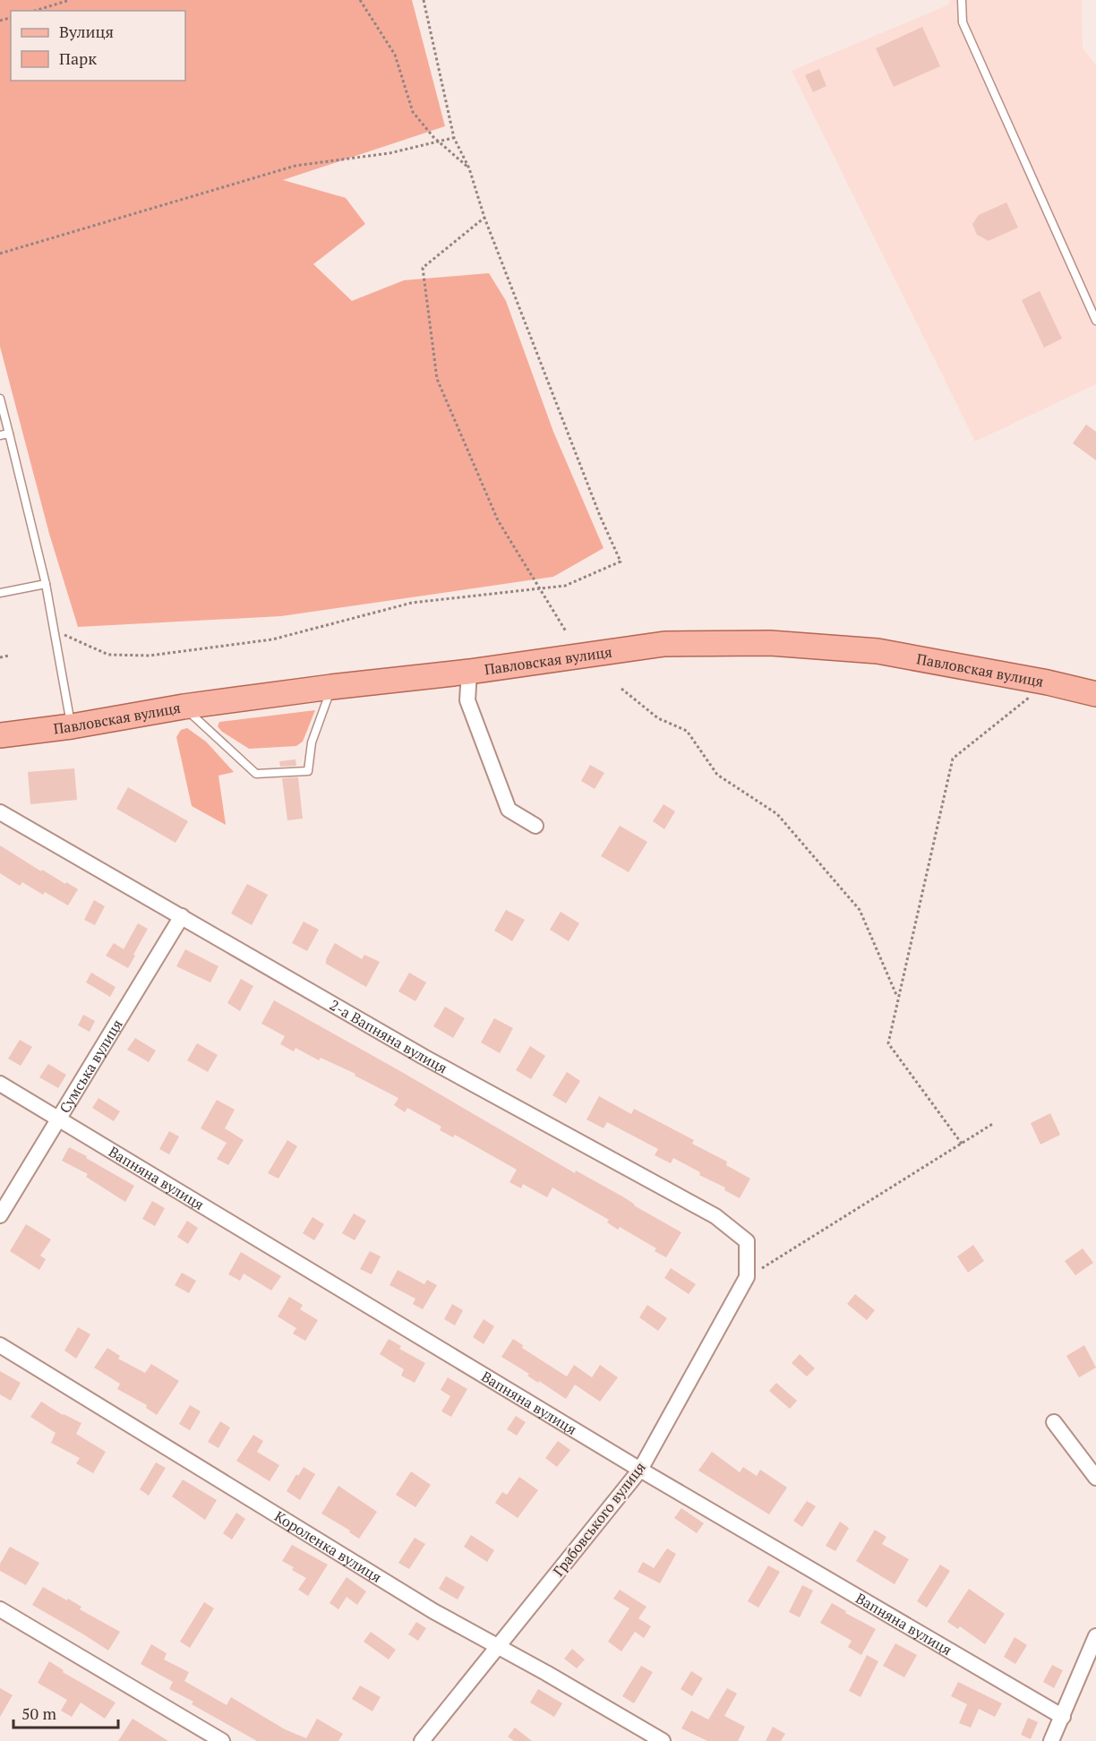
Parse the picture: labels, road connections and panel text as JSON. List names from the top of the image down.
{
  "streets": {
    "main road": ["Павловская вулиця"],
    "street": [
      "2-а Вапняна вулиця",
      "Сумська вулиця",
      "Вапняна вулиця",
      "Грабовського вулиця",
      "Короленка вулиця"
    ]
  },
  "crossings": [
    ["2-а Вапняна вулиця", "Сумська вулиця"],
    ["2-а Вапняна вулиця", "Грабовського вулиця"],
    ["Сумська вулиця", "Вапняна вулиця"],
    ["Вапняна вулиця", "Грабовського вулиця"],
    ["Грабовського вулиця", "Короленка вулиця"]
  ],
  "legend": ["Вулиця", "Парк"],
  "scale_bar": "50 m"
}
